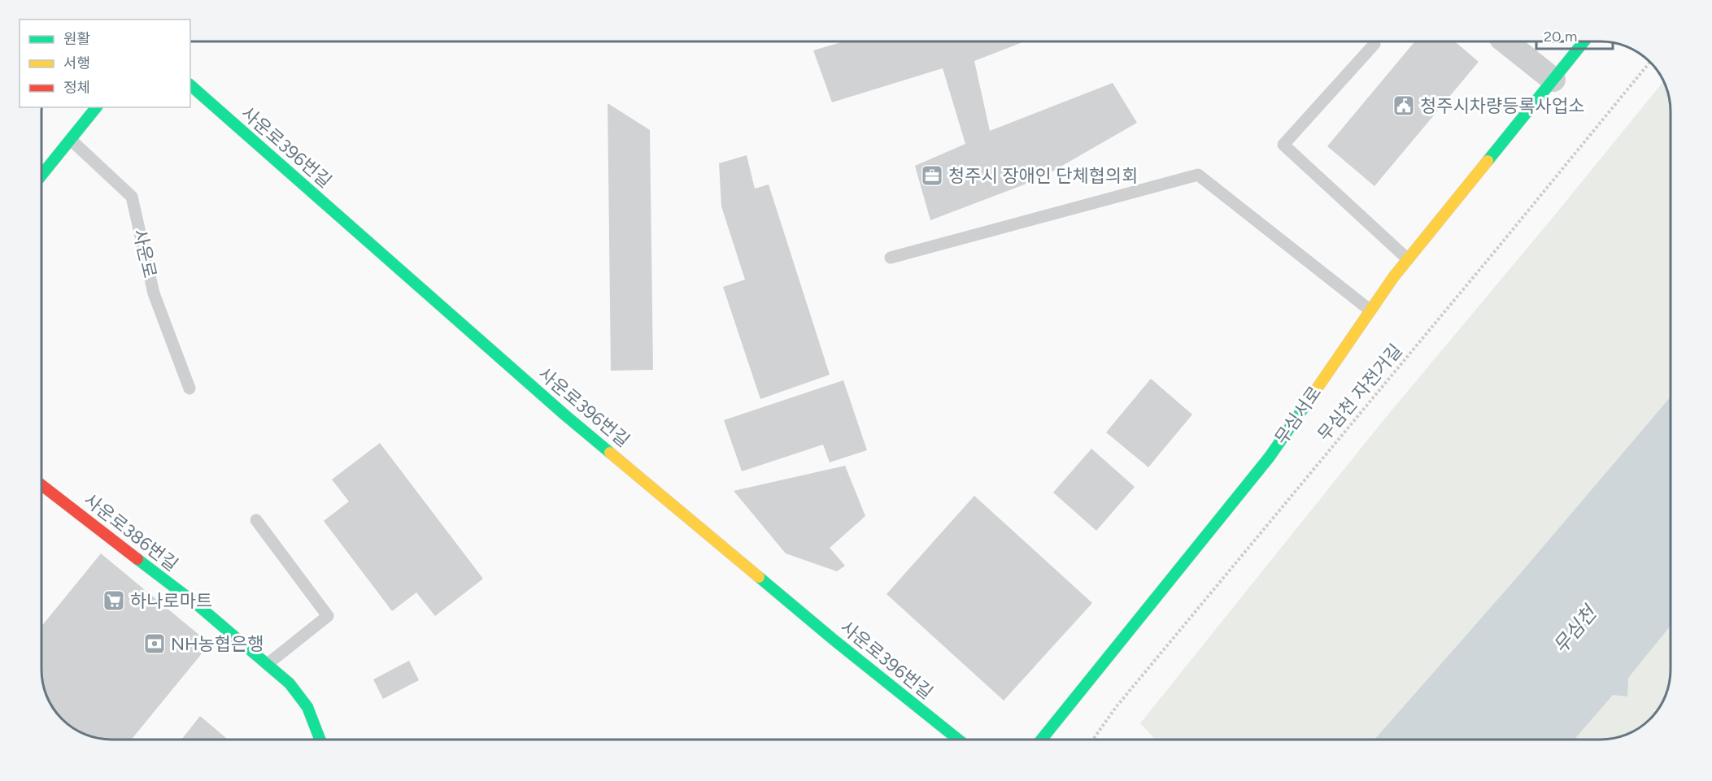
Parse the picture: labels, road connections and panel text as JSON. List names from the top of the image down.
{
  "streets": {
    "street": ["사운로396번길", "무심서로", "사운로386번길"],
    "lane": ["사운로"],
    "path": ["무심천 자전거길"]
  },
  "water": ["무심천"],
  "places": {
    "public building": ["청주시차량등록사업소"],
    "office": ["청주시 장애인 단체협의회"],
    "supermarket": ["하나로마트"],
    "bank": ["NH농협은행"]
  },
  "legend": ["원활", "서행", "정체"],
  "scale_bar": "20 m"
}
